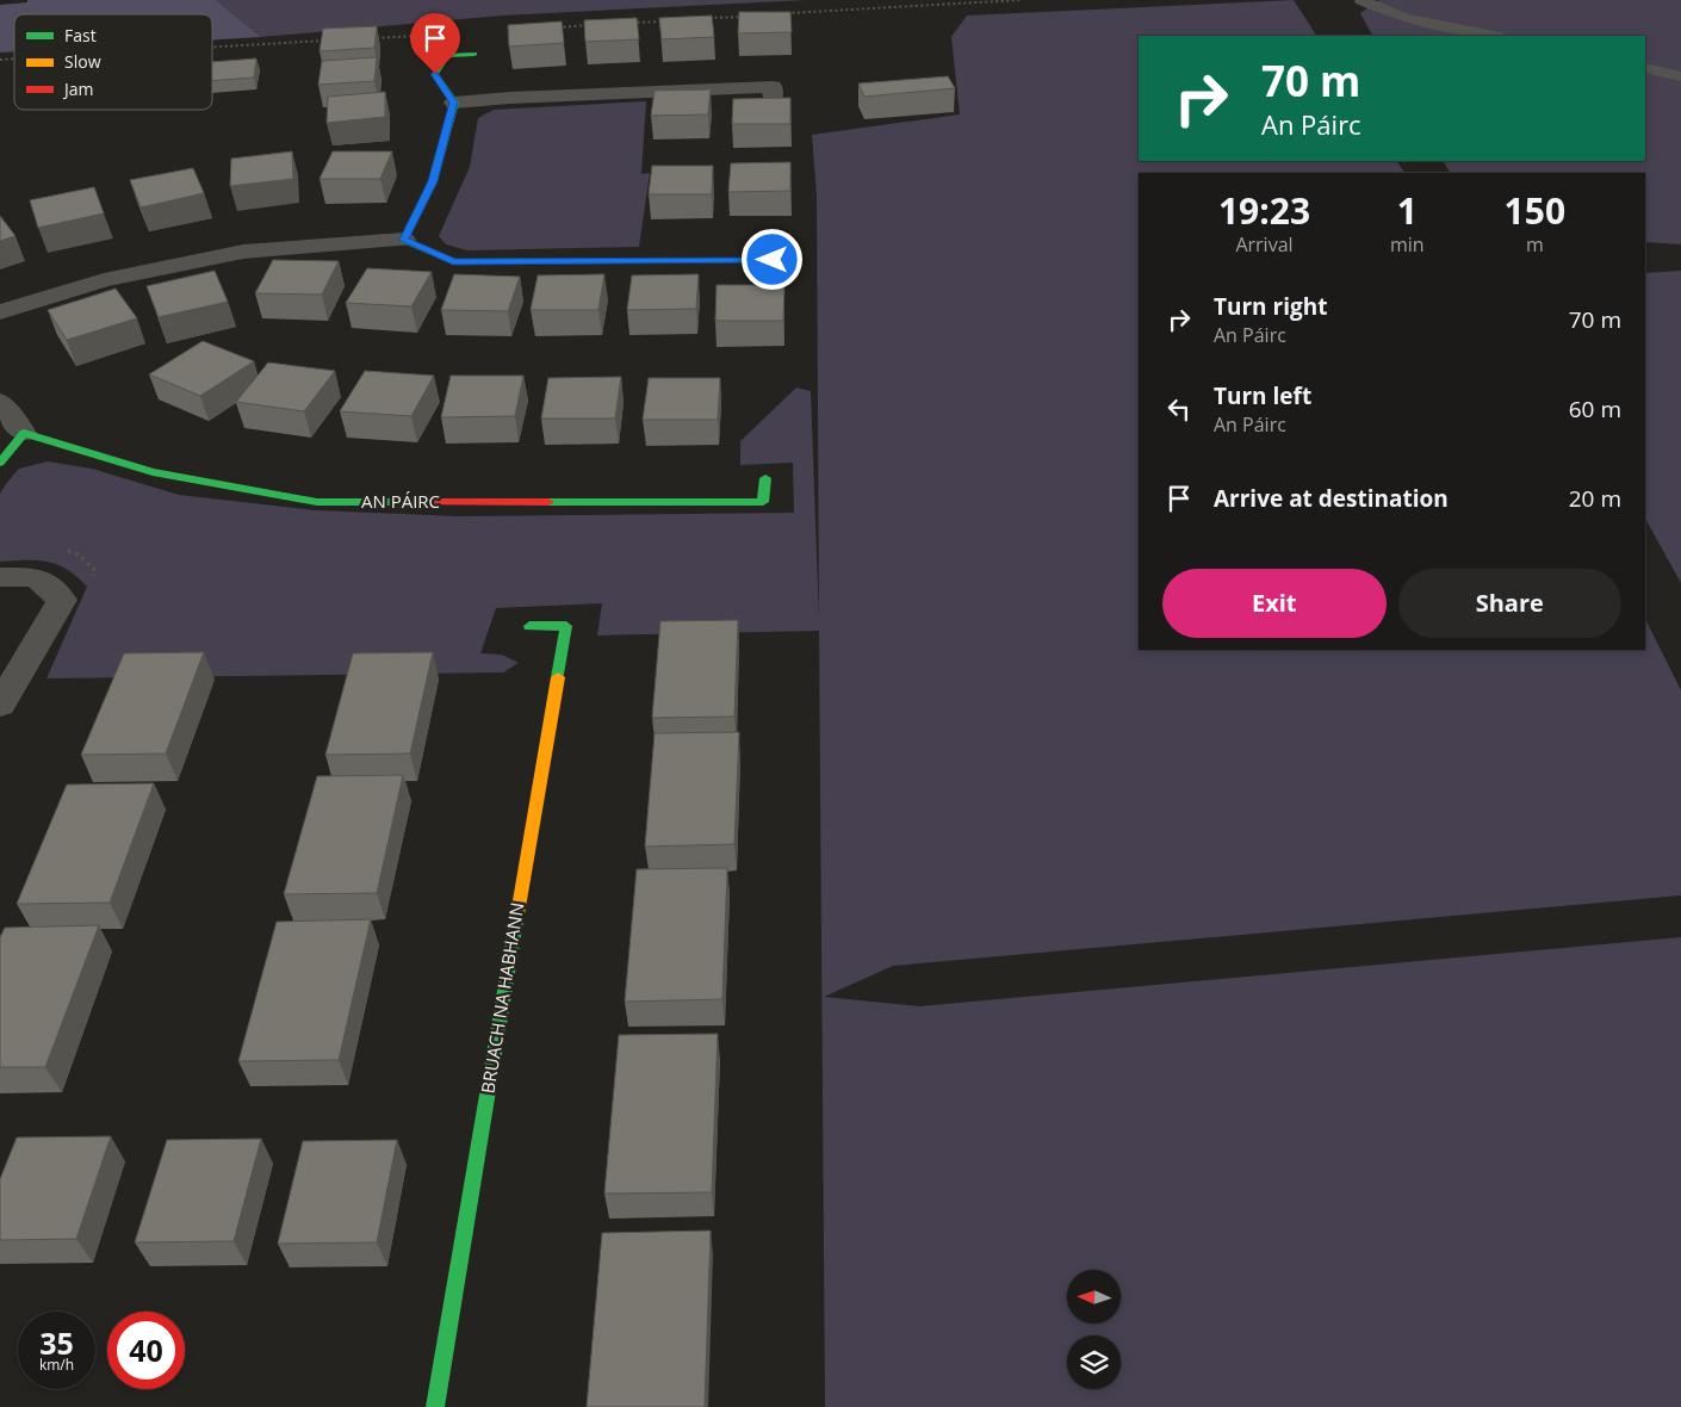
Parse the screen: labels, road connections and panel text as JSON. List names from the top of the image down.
{
  "streets": {
    "street": ["AN PÁIRC", "BRUACH NA HABHANN"]
  },
  "legend": ["Fast", "Slow", "Jam"],
  "north": "left",
  "page": {
    "turn": ["70 m", "An Páirc"],
    "eta": [
      "19:23",
      "Arrival",
      "1",
      "min",
      "150",
      "m"
    ],
    "list": [
      {
        "name": "Turn right",
        "note": "An Páirc",
        "value": "70 m"
      },
      {
        "name": "Turn left",
        "note": "An Páirc",
        "value": "60 m"
      },
      {
        "name": "Arrive at destination",
        "value": "20 m"
      }
    ],
    "buttons": ["Exit", "Share"],
    "speed": "35 km/h",
    "limit": "40"
  }
}
